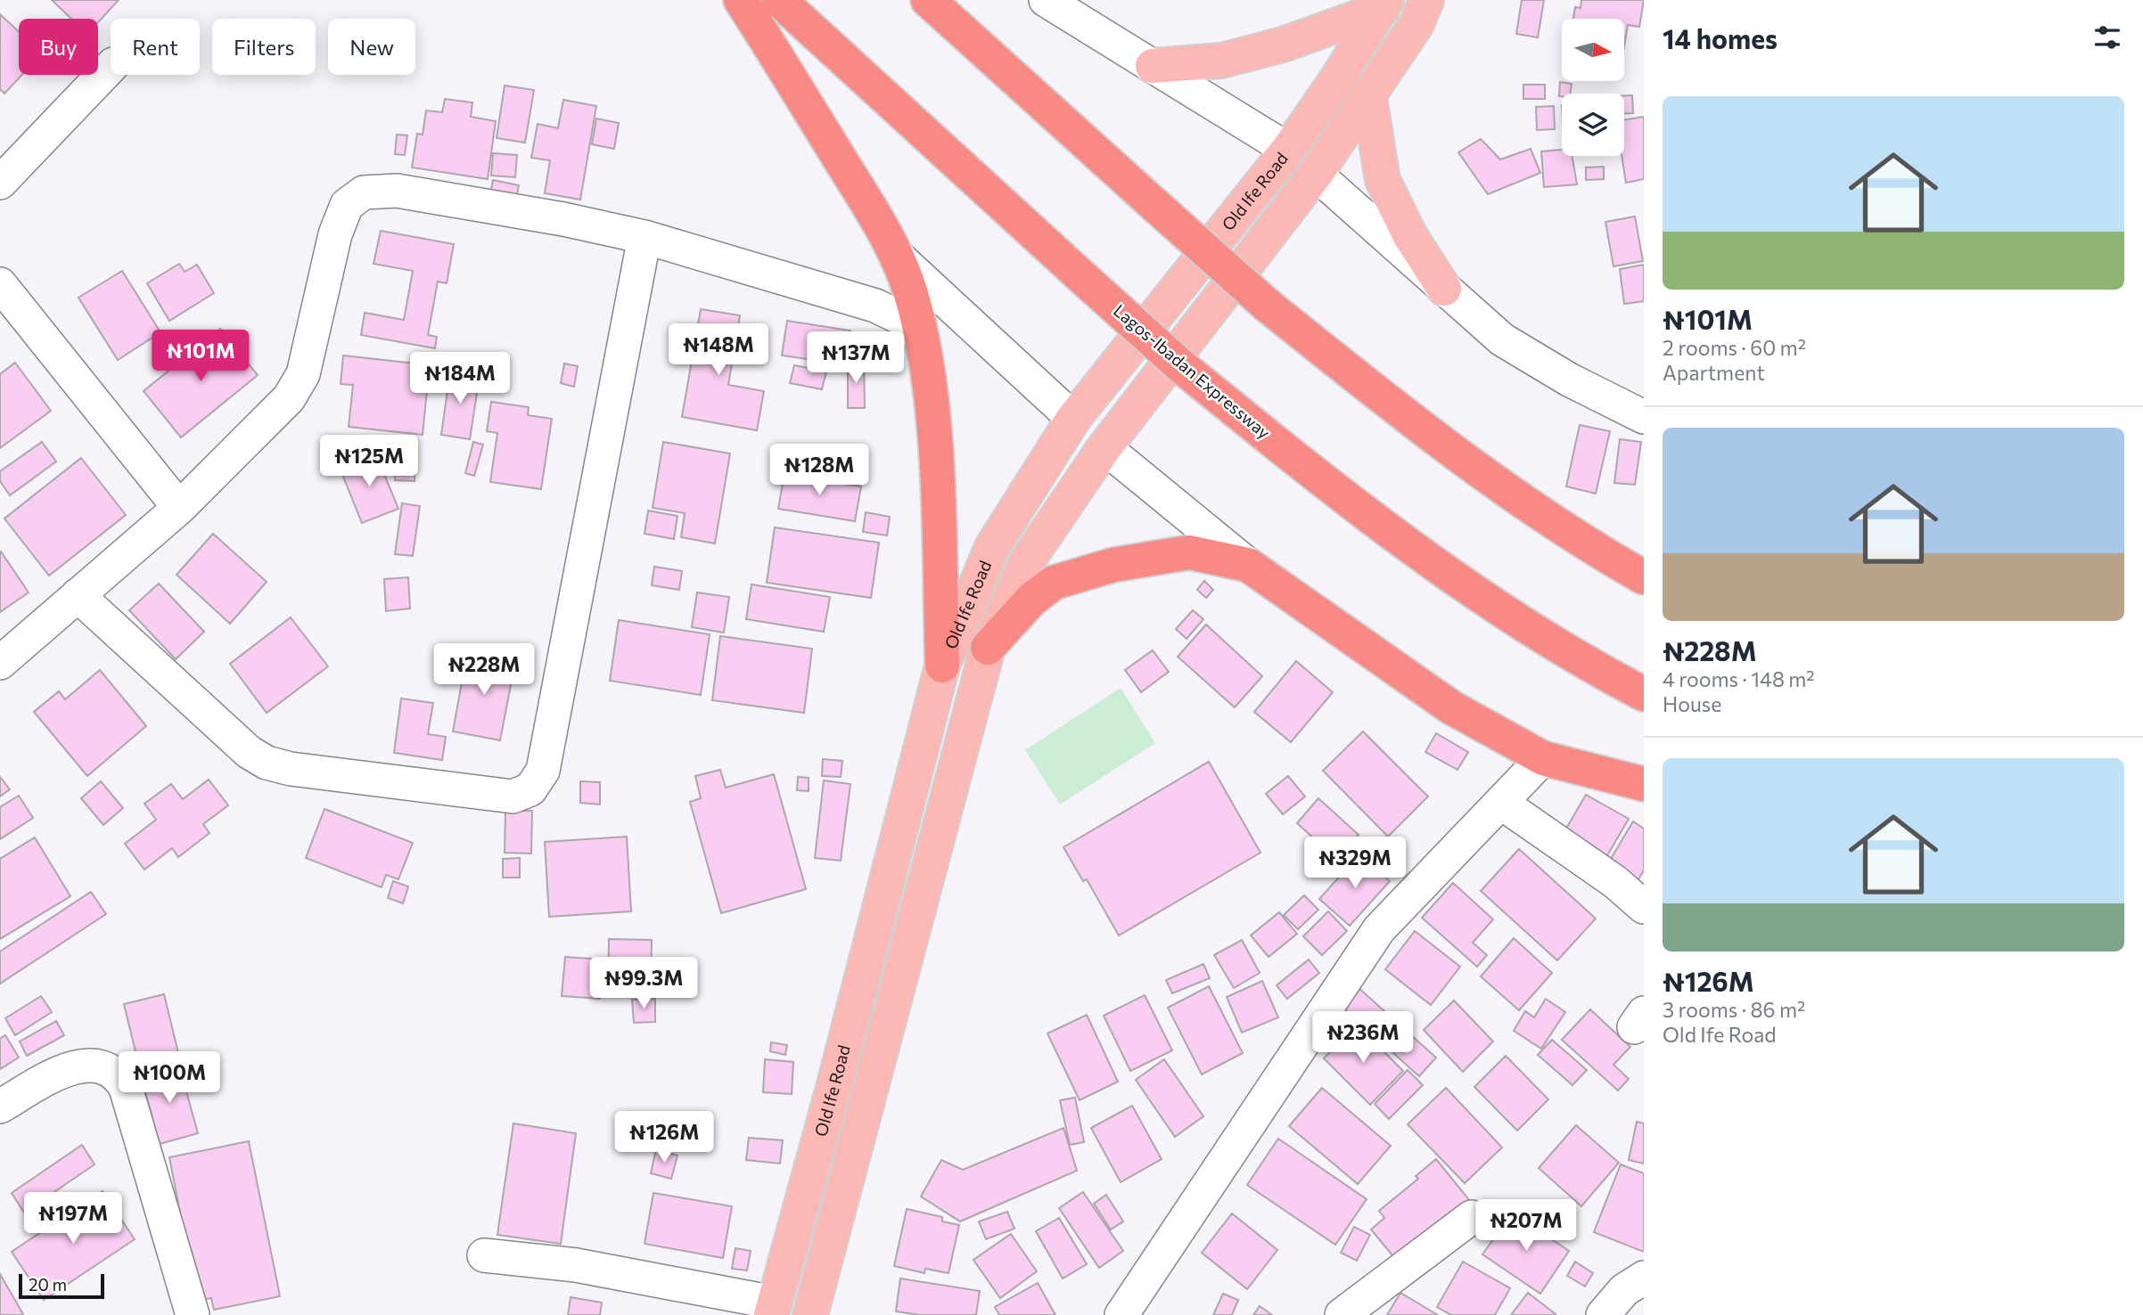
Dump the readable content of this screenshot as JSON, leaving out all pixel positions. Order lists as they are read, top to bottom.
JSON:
{
  "streets": {
    "highway": ["Lagos-Ibadan Expressway"],
    "main road": ["Old Ife Road"]
  },
  "scale_bar": "20 m",
  "north": "right",
  "page": {
    "heading": "14 homes",
    "chip": [
      "Buy",
      "Rent",
      "Filters",
      "New"
    ],
    "list": [
      {
        "name": "₦101M",
        "note": "2 rooms · 60 m² · Apartment"
      },
      {
        "name": "₦228M",
        "note": "4 rooms · 148 m² · House"
      },
      {
        "name": "₦126M",
        "note": "3 rooms · 86 m² · Old Ife Road"
      }
    ],
    "price": [
      "₦148M",
      "₦101M",
      "₦137M",
      "₦184M",
      "₦125M",
      "₦128M",
      "₦228M",
      "₦329M",
      "₦99.3M",
      "₦236M",
      "₦100M",
      "₦126M",
      "₦197M",
      "₦207M"
    ],
    "scale": "20 m"
  }
}
